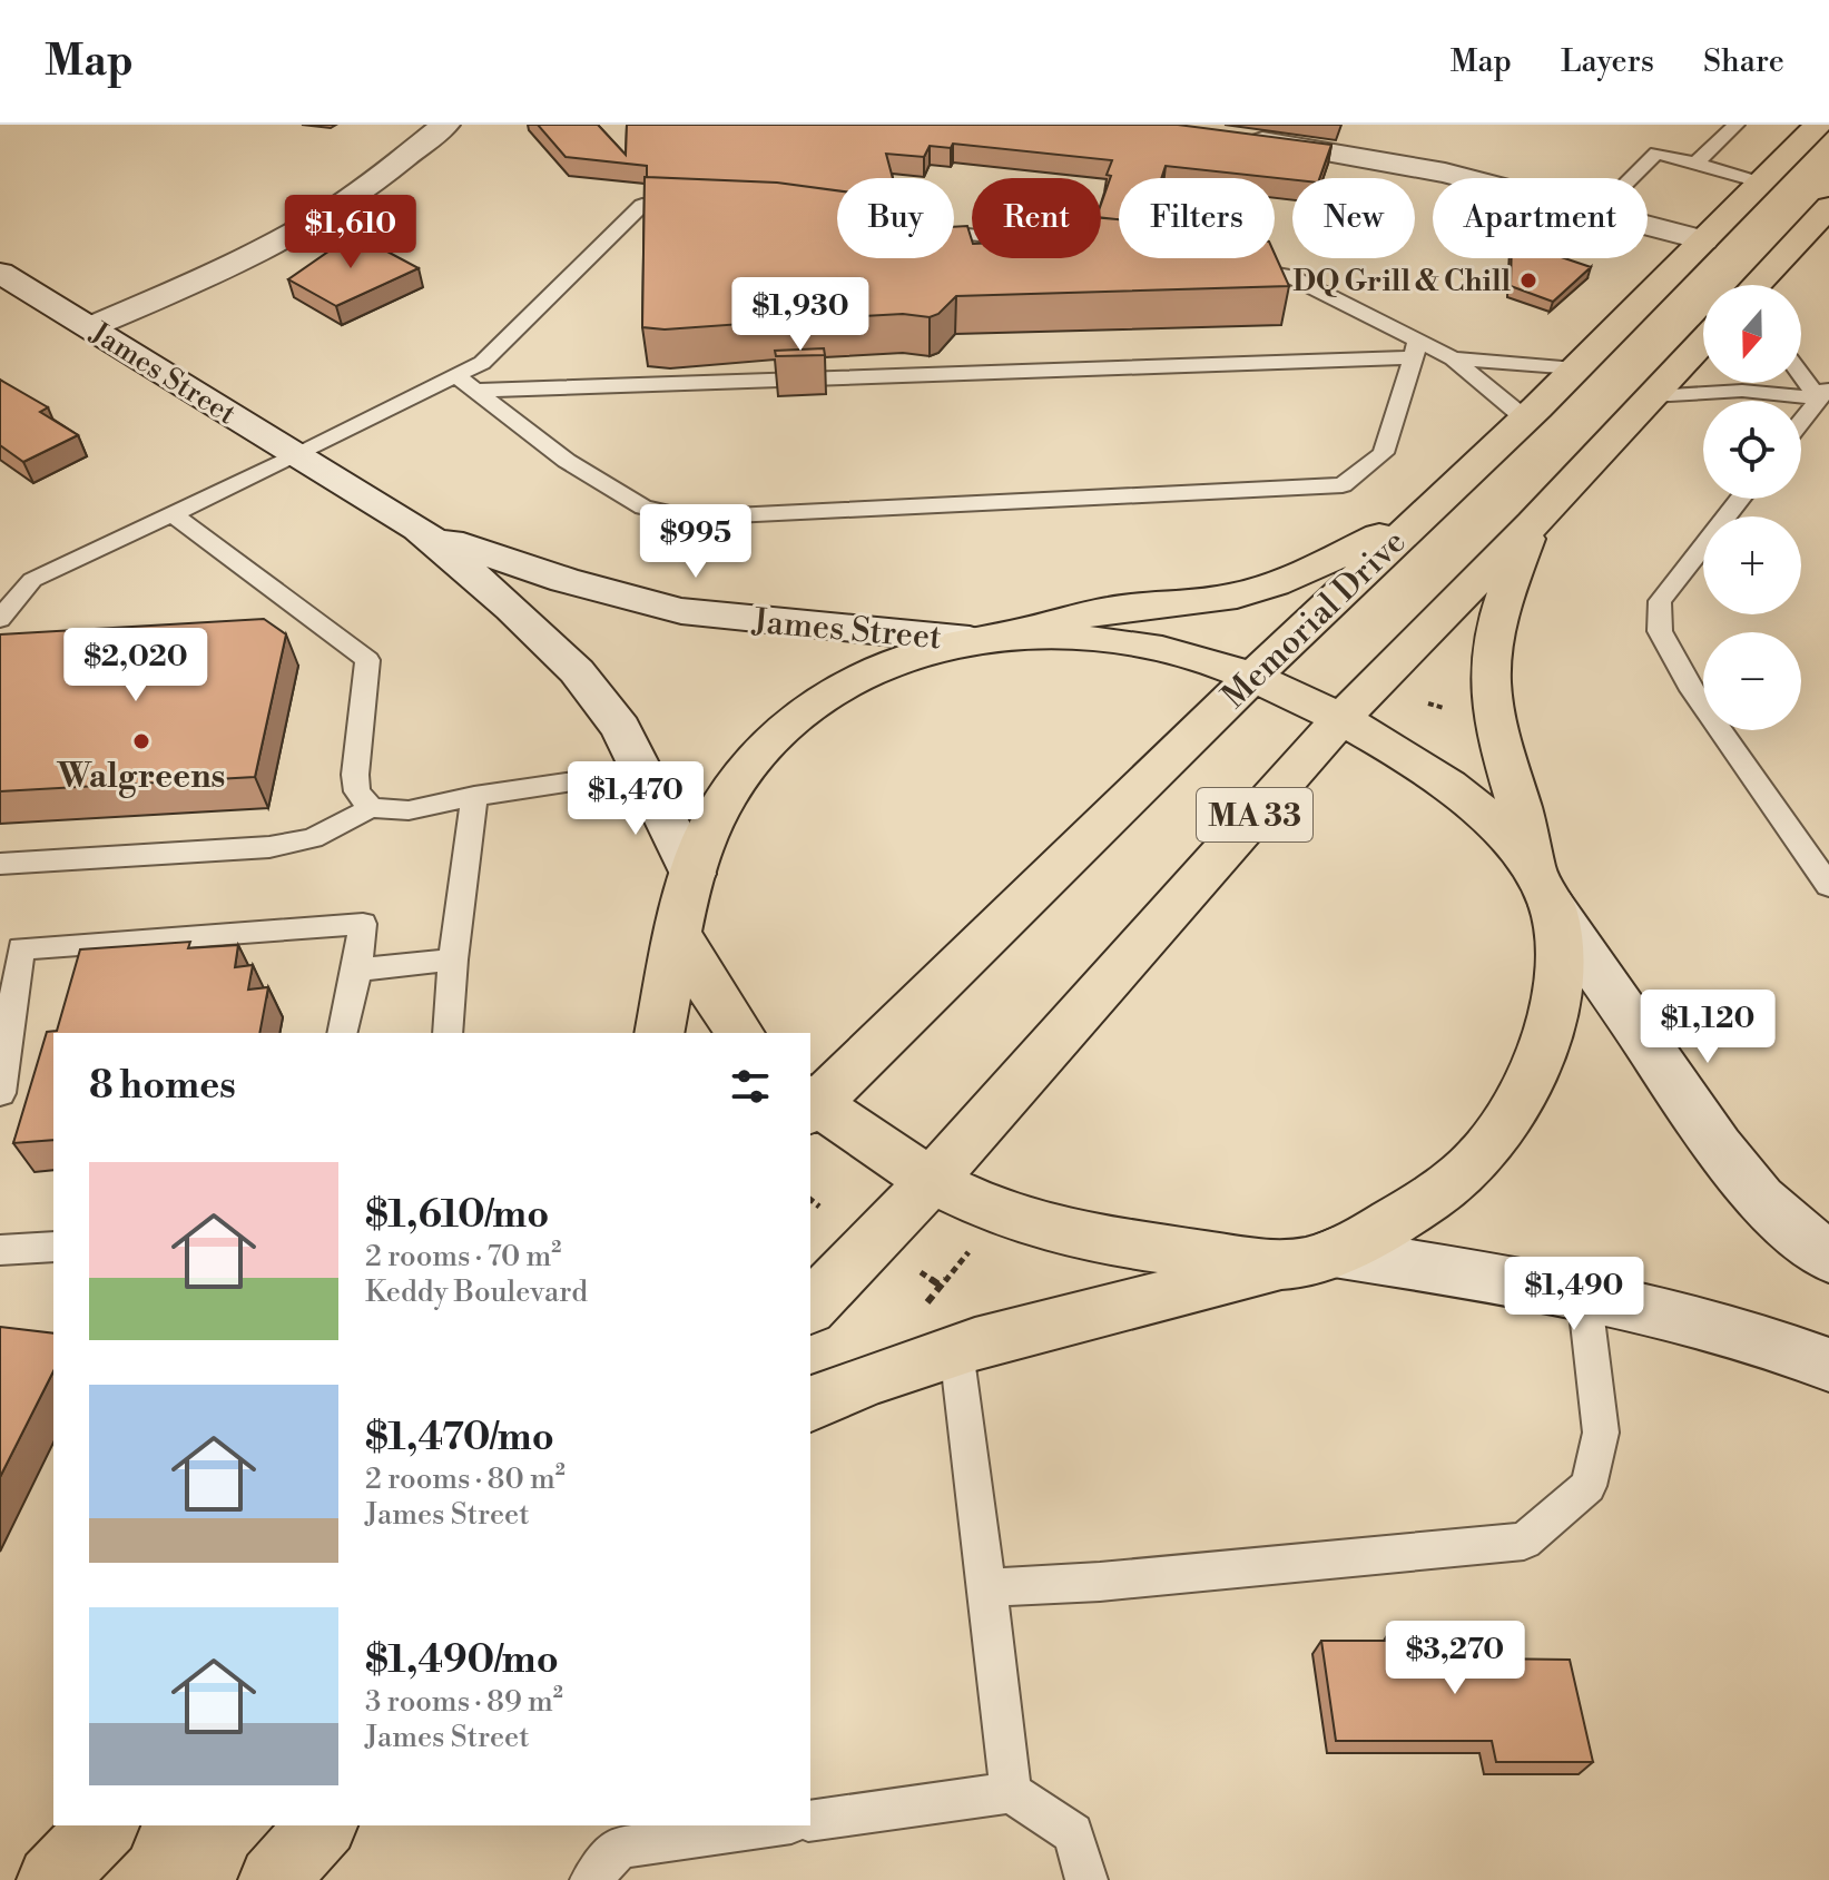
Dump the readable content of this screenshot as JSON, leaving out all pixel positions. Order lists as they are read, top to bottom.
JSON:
{
  "streets": {
    "main road": ["James Street", "Memorial Drive", "MA 33"]
  },
  "places": ["DQ Grill & Chill", "Walgreens"],
  "north": "bottom",
  "page": {
    "header": "Map",
    "nav": ["Map", "Layers", "Share"],
    "chip": [
      "Buy",
      "Rent",
      "Filters",
      "New",
      "Apartment"
    ],
    "price": [
      "$1,610",
      "$1,930",
      "$995",
      "$2,020",
      "$1,470",
      "$1,120",
      "$1,490",
      "$3,270"
    ],
    "map_buttons": ["+", "−"],
    "heading": "8 homes",
    "list": [
      {
        "name": "$1,610/mo",
        "note": "2 rooms · 70 m² · Keddy Boulevard"
      },
      {
        "name": "$1,470/mo",
        "note": "2 rooms · 80 m² · James Street"
      },
      {
        "name": "$1,490/mo",
        "note": "3 rooms · 89 m² · James Street"
      }
    ]
  }
}
